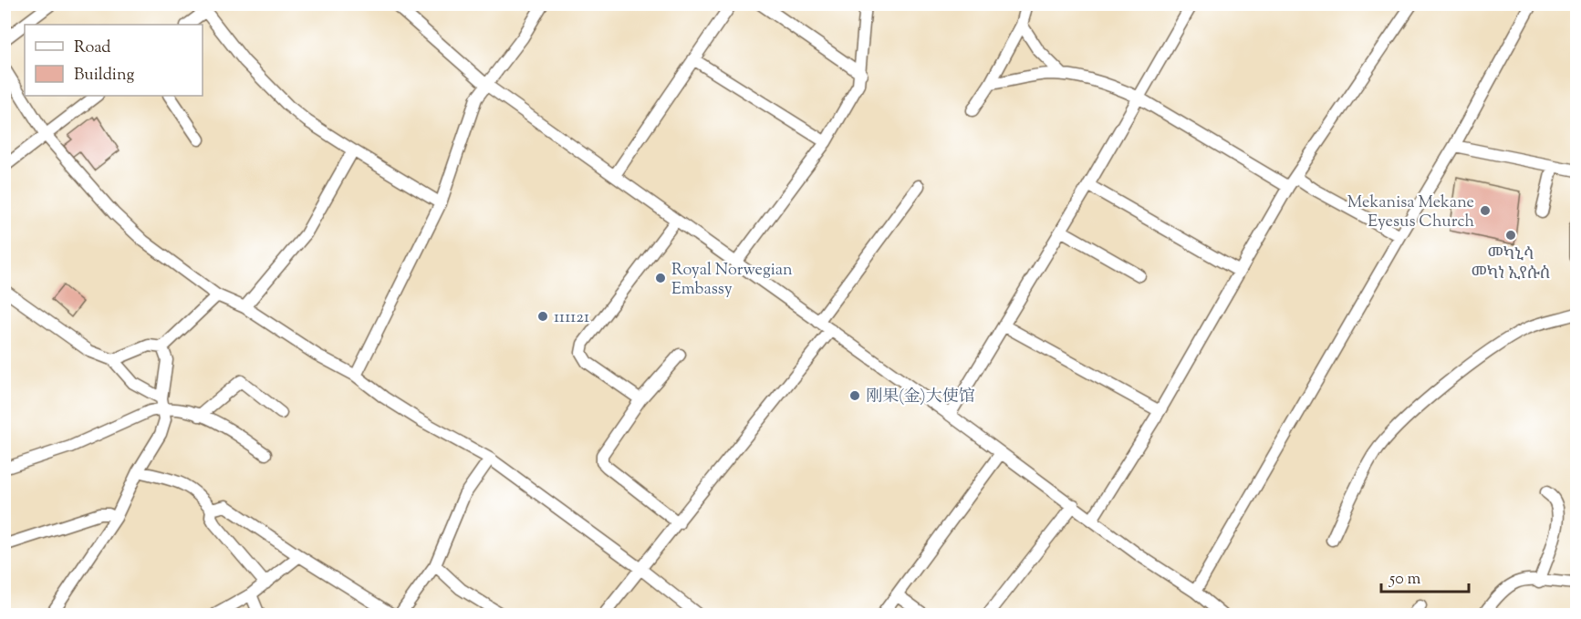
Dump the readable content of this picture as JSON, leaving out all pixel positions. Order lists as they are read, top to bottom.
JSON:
{
  "places": [
    "Mekanisa Mekane Eyesus Church",
    "መካኒሳ መካነ ኢየሱስ",
    "Royal Norwegian Embassy",
    "111121",
    "刚果(金)大使馆"
  ],
  "legend": ["Road", "Building"],
  "scale_bar": "50 m"
}
